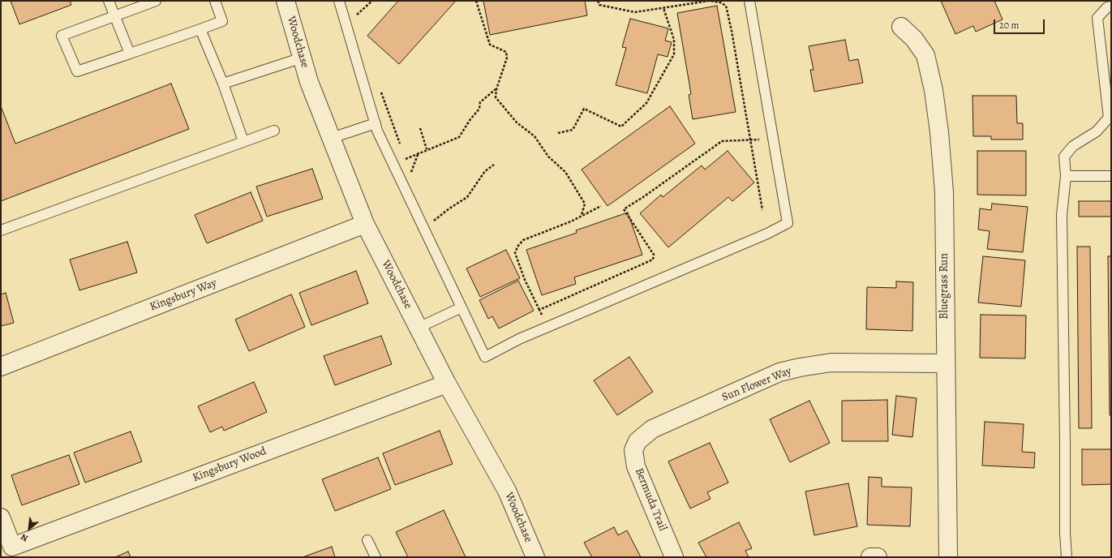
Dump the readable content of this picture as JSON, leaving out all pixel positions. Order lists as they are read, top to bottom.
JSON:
{
  "streets": {
    "street": [
      "Woodchase",
      "Bluegrass Run",
      "Kingsbury Way",
      "Sun Flower Way",
      "Kingsbury Wood",
      "Bermuda Trail"
    ]
  },
  "crossings": [
    ["Woodchase", "Kingsbury Way"],
    ["Woodchase", "Kingsbury Wood"],
    ["Bluegrass Run", "Sun Flower Way"],
    ["Sun Flower Way", "Bermuda Trail"]
  ],
  "scale_bar": "20 m",
  "north": "bottom left"
}
